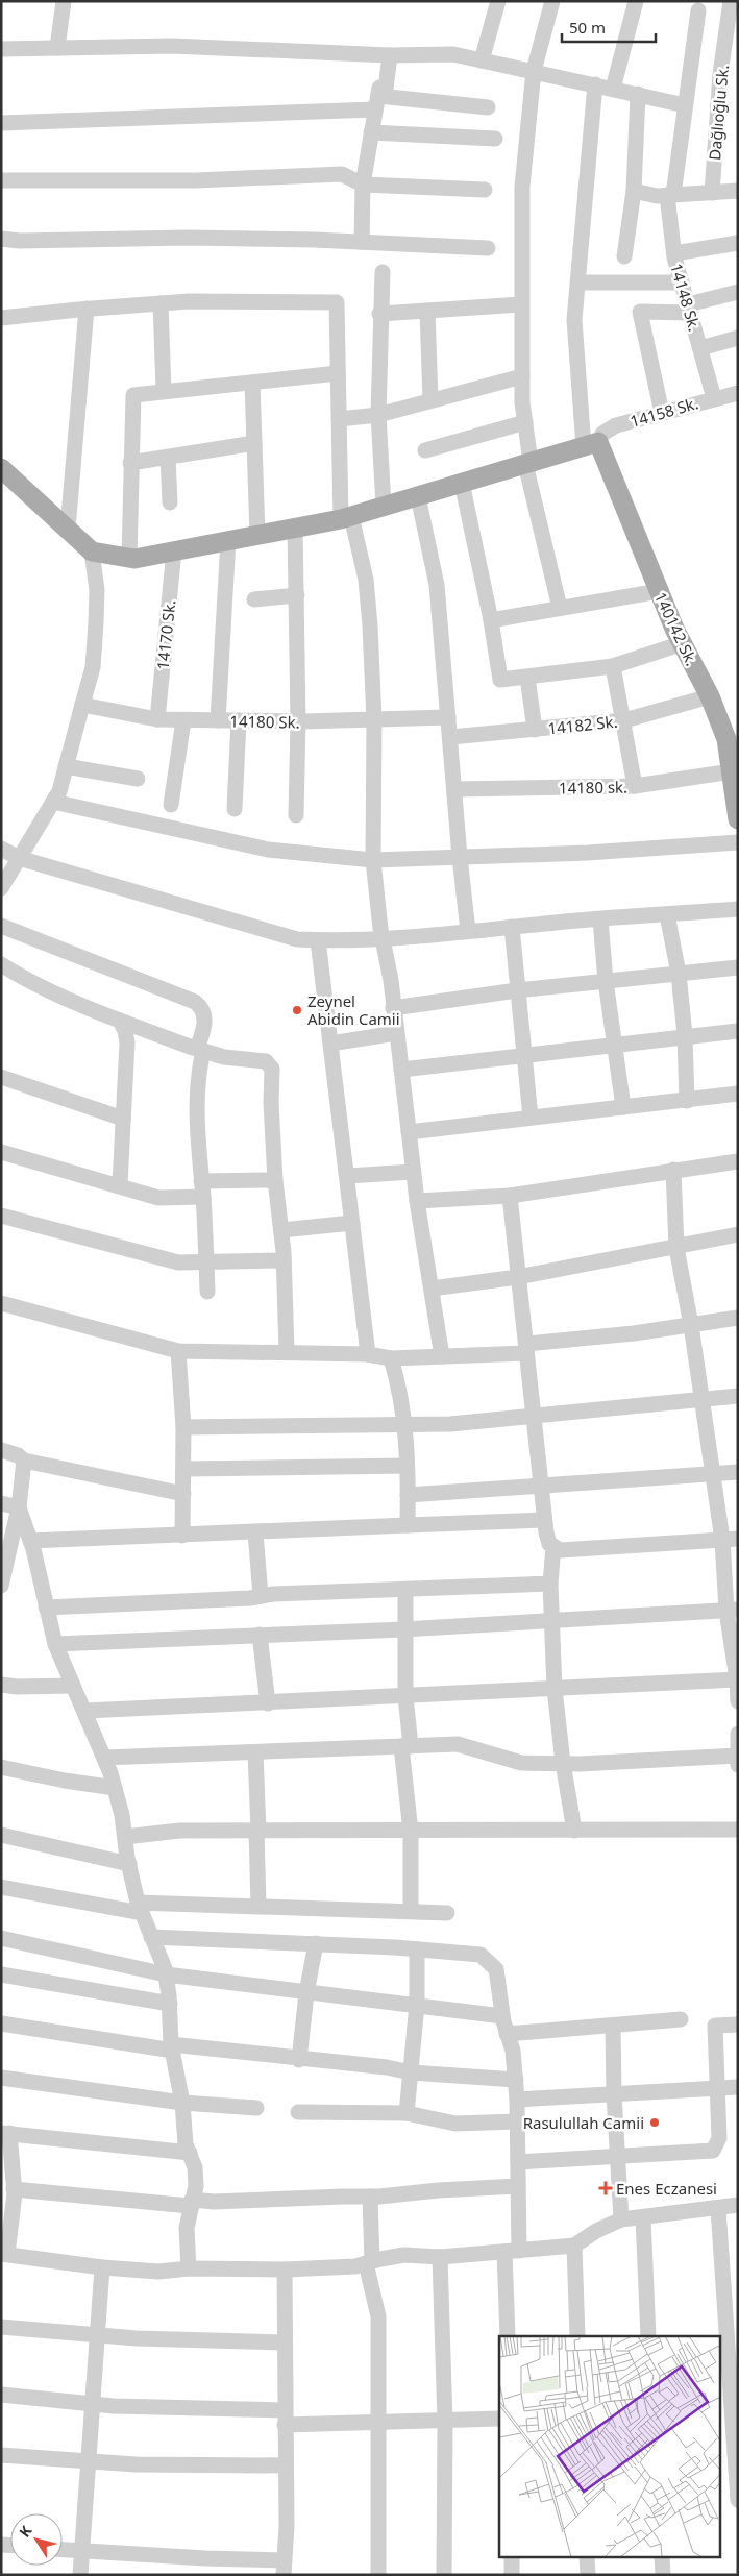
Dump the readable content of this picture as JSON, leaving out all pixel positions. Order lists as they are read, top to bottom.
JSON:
{
  "streets": {
    "main road": ["140142 Sk."],
    "street": [
      "Dağlıoğlu Sk.",
      "14148 Sk.",
      "14158 Sk.",
      "14170 Sk.",
      "14180 Sk.",
      "14182 Sk.",
      "14180 sk."
    ]
  },
  "crossings": [
    ["14148 Sk.", "14158 Sk."],
    ["14158 Sk.", "140142 Sk."],
    ["140142 Sk.", "14182 Sk."],
    ["140142 Sk.", "14180 sk."],
    ["14170 Sk.", "14180 Sk."]
  ],
  "places": {
    "other": ["Zeynel Abidin Camii", "Rasulullah Camii"],
    "health": ["Enes Eczanesi"]
  },
  "scale_bar": "50 m",
  "north": "top left"
}
